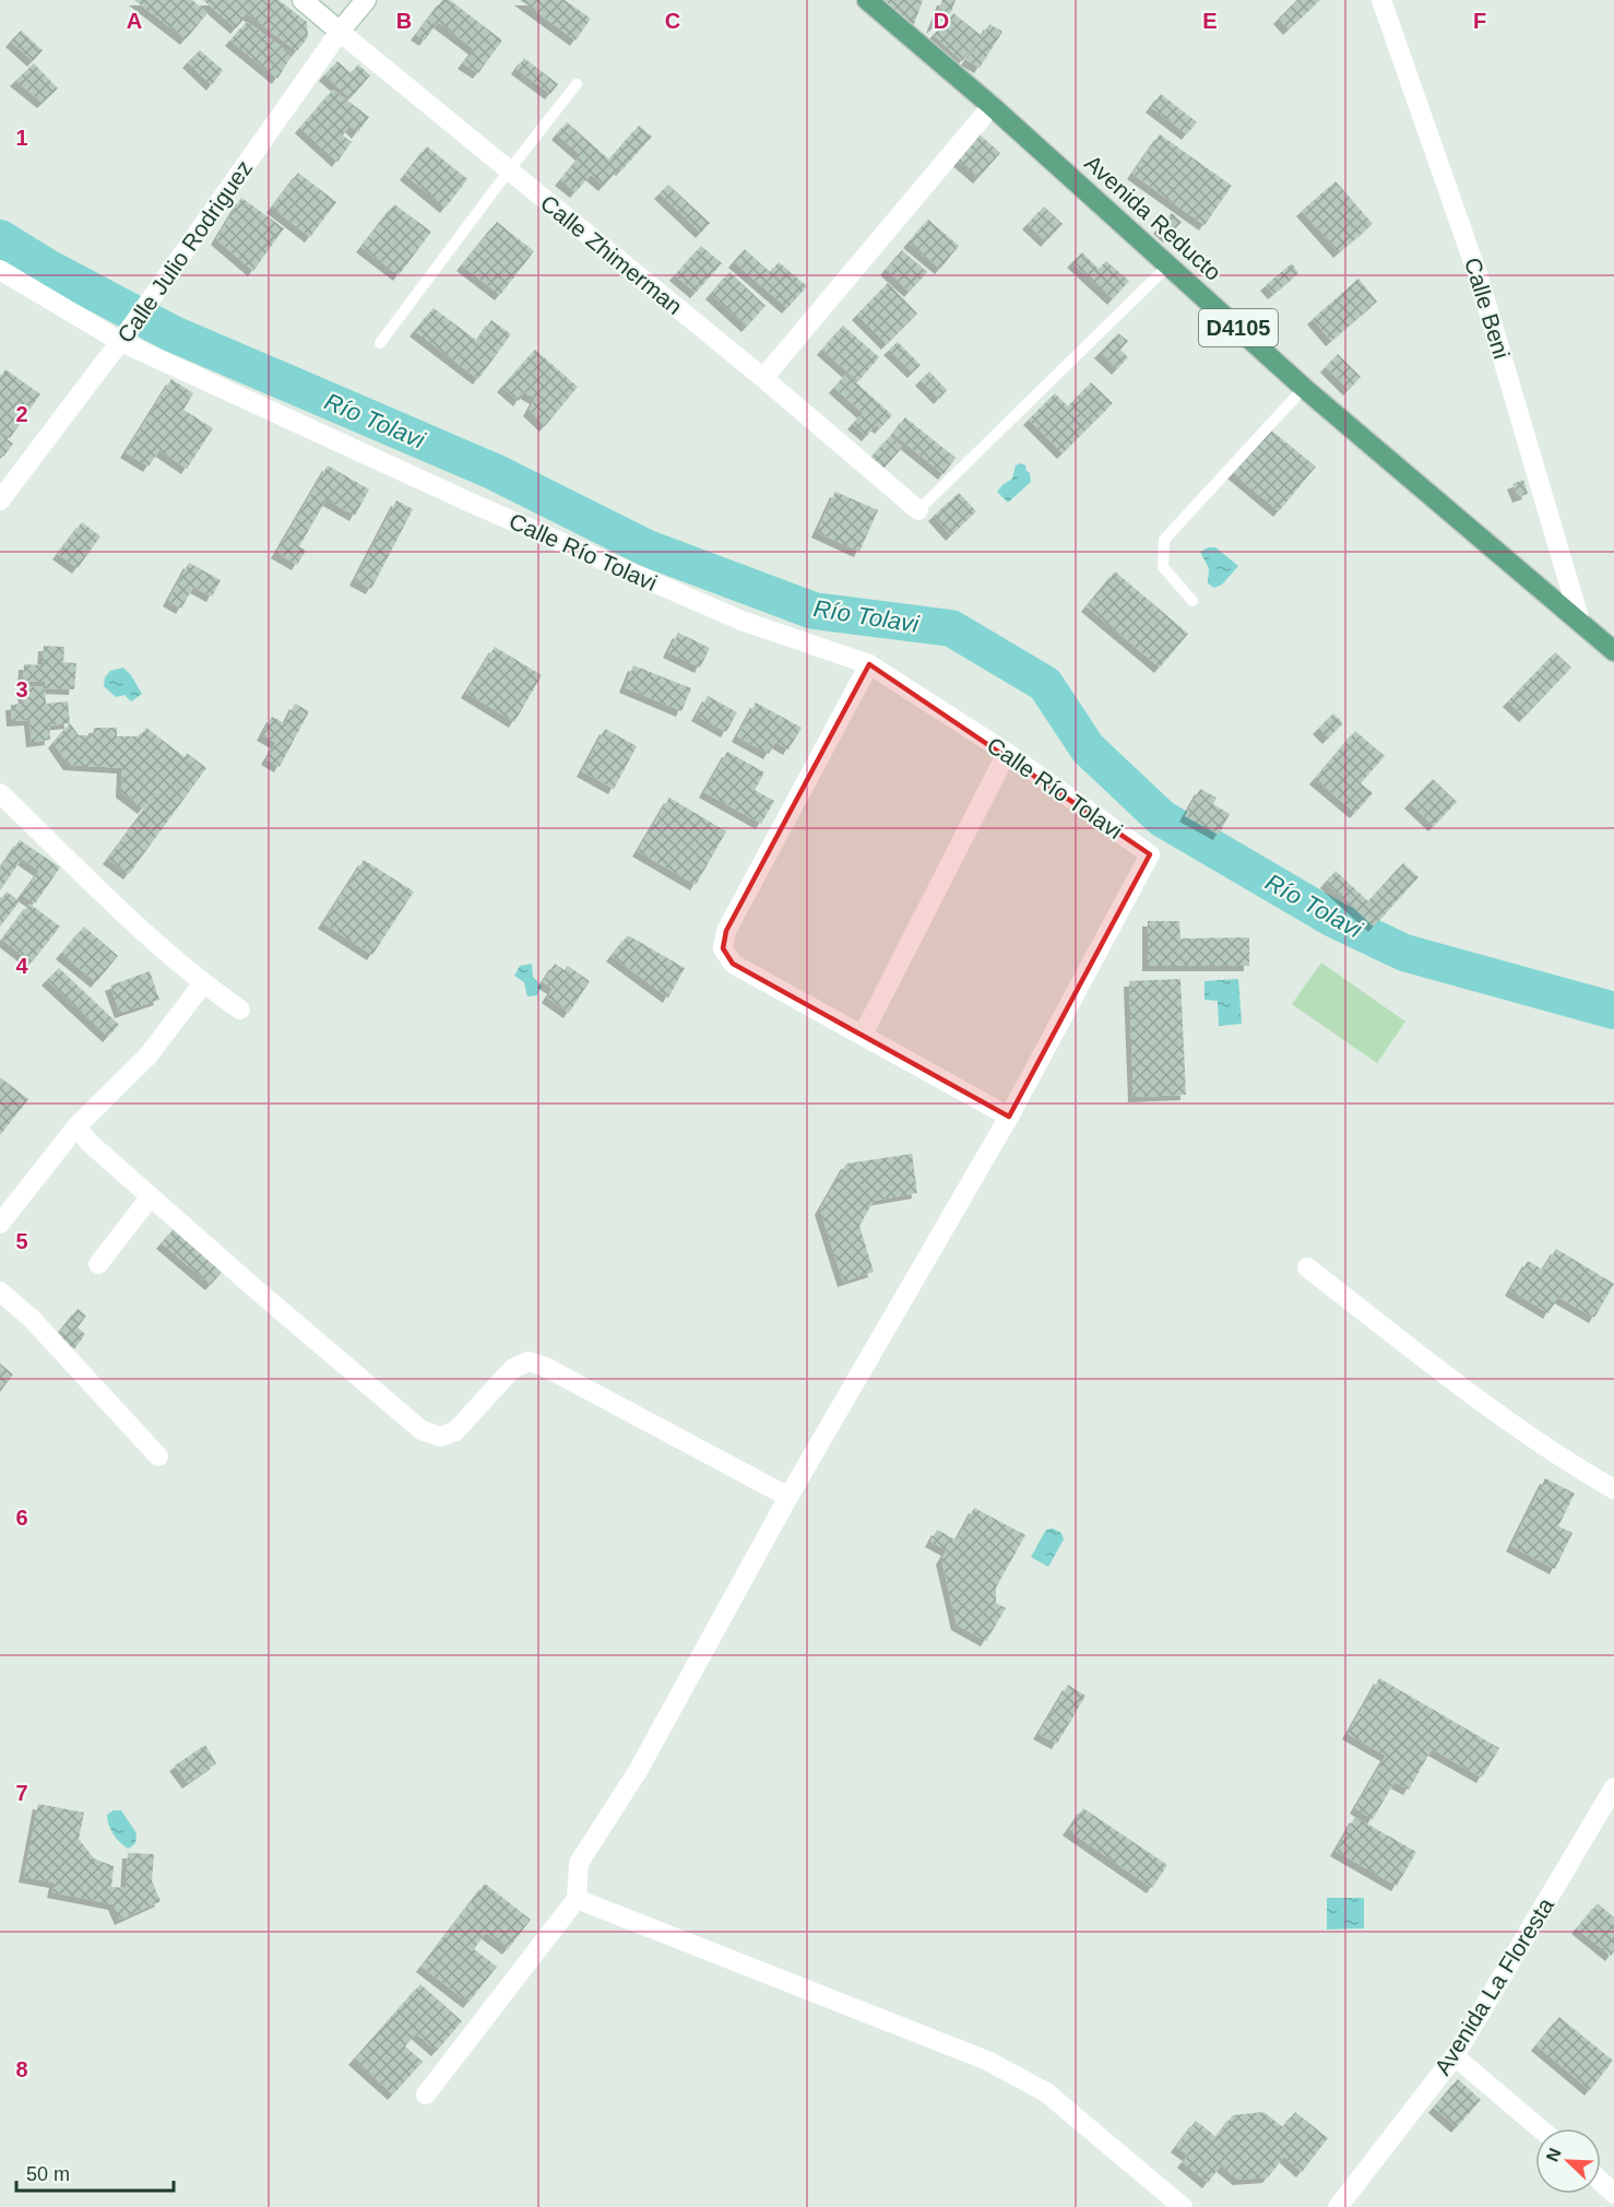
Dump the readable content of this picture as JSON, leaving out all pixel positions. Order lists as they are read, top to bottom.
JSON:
{
  "streets": {
    "main road": ["Avenida Reducto", "D4105"],
    "street": [
      "Calle Julio Rodriguez",
      "Calle Zhimerman",
      "Calle Beni",
      "Calle Río Tolavi",
      "Avenida La Floresta"
    ]
  },
  "crossings": [
    ["Avenida Reducto", "Calle Beni"],
    ["Calle Julio Rodriguez", "Calle Zhimerman"],
    ["Calle Julio Rodriguez", "Calle Río Tolavi"]
  ],
  "water": ["Río Tolavi"],
  "scale_bar": "50 m",
  "north": "top left",
  "grid": {
    "columns": [
      "A",
      "B",
      "C",
      "D",
      "E",
      "F"
    ],
    "rows": [
      "1",
      "2",
      "3",
      "4",
      "5",
      "6",
      "7",
      "8"
    ]
  }
}
